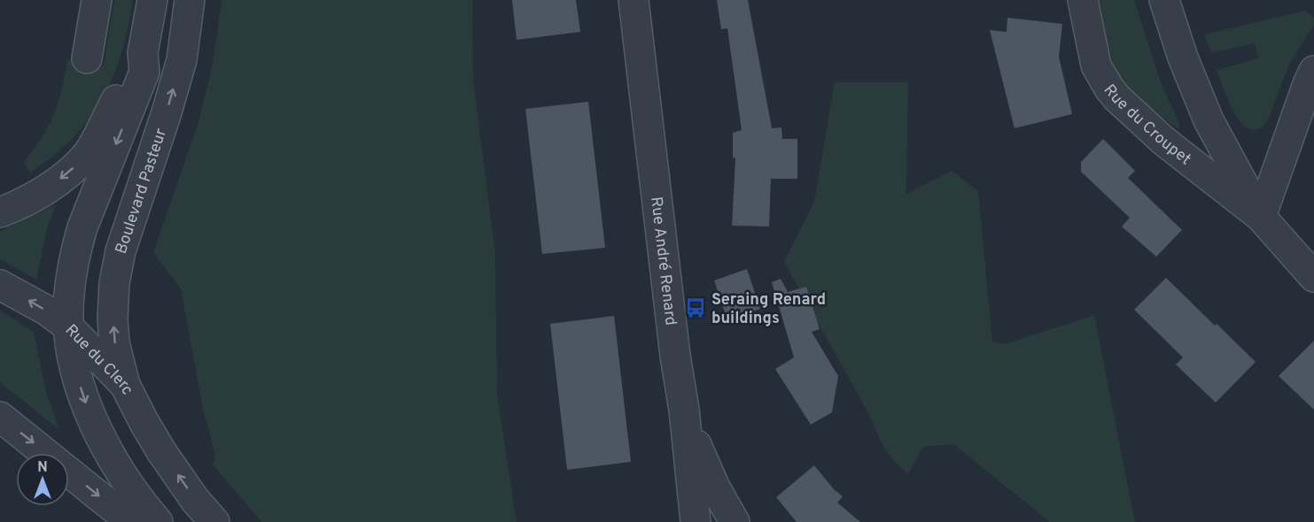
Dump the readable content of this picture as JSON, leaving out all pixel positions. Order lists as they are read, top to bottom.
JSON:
{
  "streets": {
    "street": [
      "Rue du Croupet",
      "Boulevard Pasteur",
      "Rue André Renard",
      "Rue du Clerc"
    ]
  },
  "crossings": [
    ["Boulevard Pasteur", "Rue du Clerc"]
  ],
  "places": {
    "bus stop": ["Seraing Renard buildings"]
  },
  "north": "top"
}
